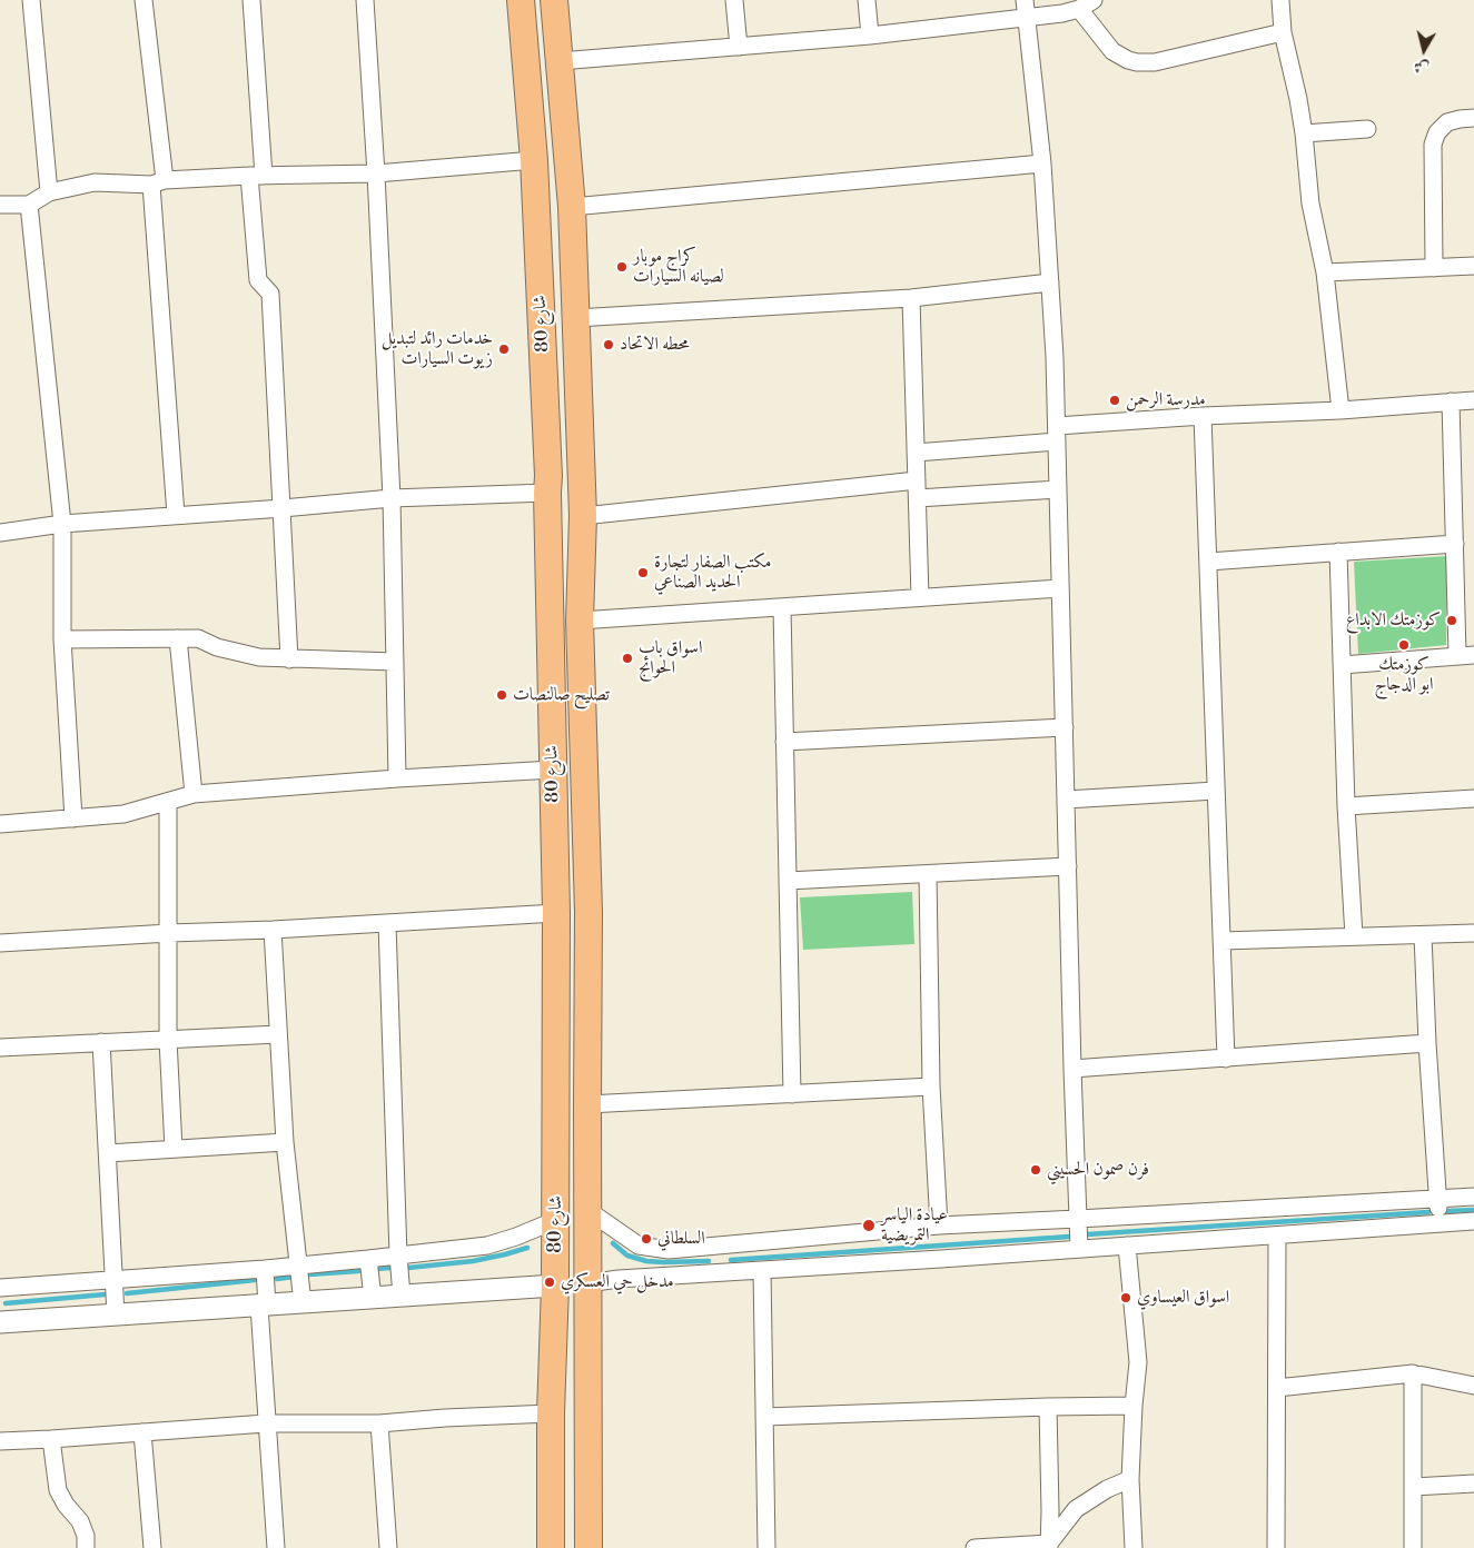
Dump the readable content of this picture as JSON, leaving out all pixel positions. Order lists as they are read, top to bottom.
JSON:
{
  "streets": {
    "main road": ["شارع 80"]
  },
  "places": [
    "كراج موبار لصيانه السيارات",
    "محطه الاتحاد",
    "خدمات رائد لتبديل زيوت السيارات",
    "مدرسة الرحمن",
    "مكتب الصفار لتجارة الحديد الصناعي",
    "كوزمتك الابداع",
    "كوزمتك ابو الدجاج",
    "اسواق باب الحوائج",
    "تصليح صالنصات",
    "فرن صمون الحسيني",
    "عيادة الياسر التمريضية",
    "السلطاني",
    "مدخل حي العسكري",
    "اسواق العيساوي"
  ],
  "north": "bottom"
}
